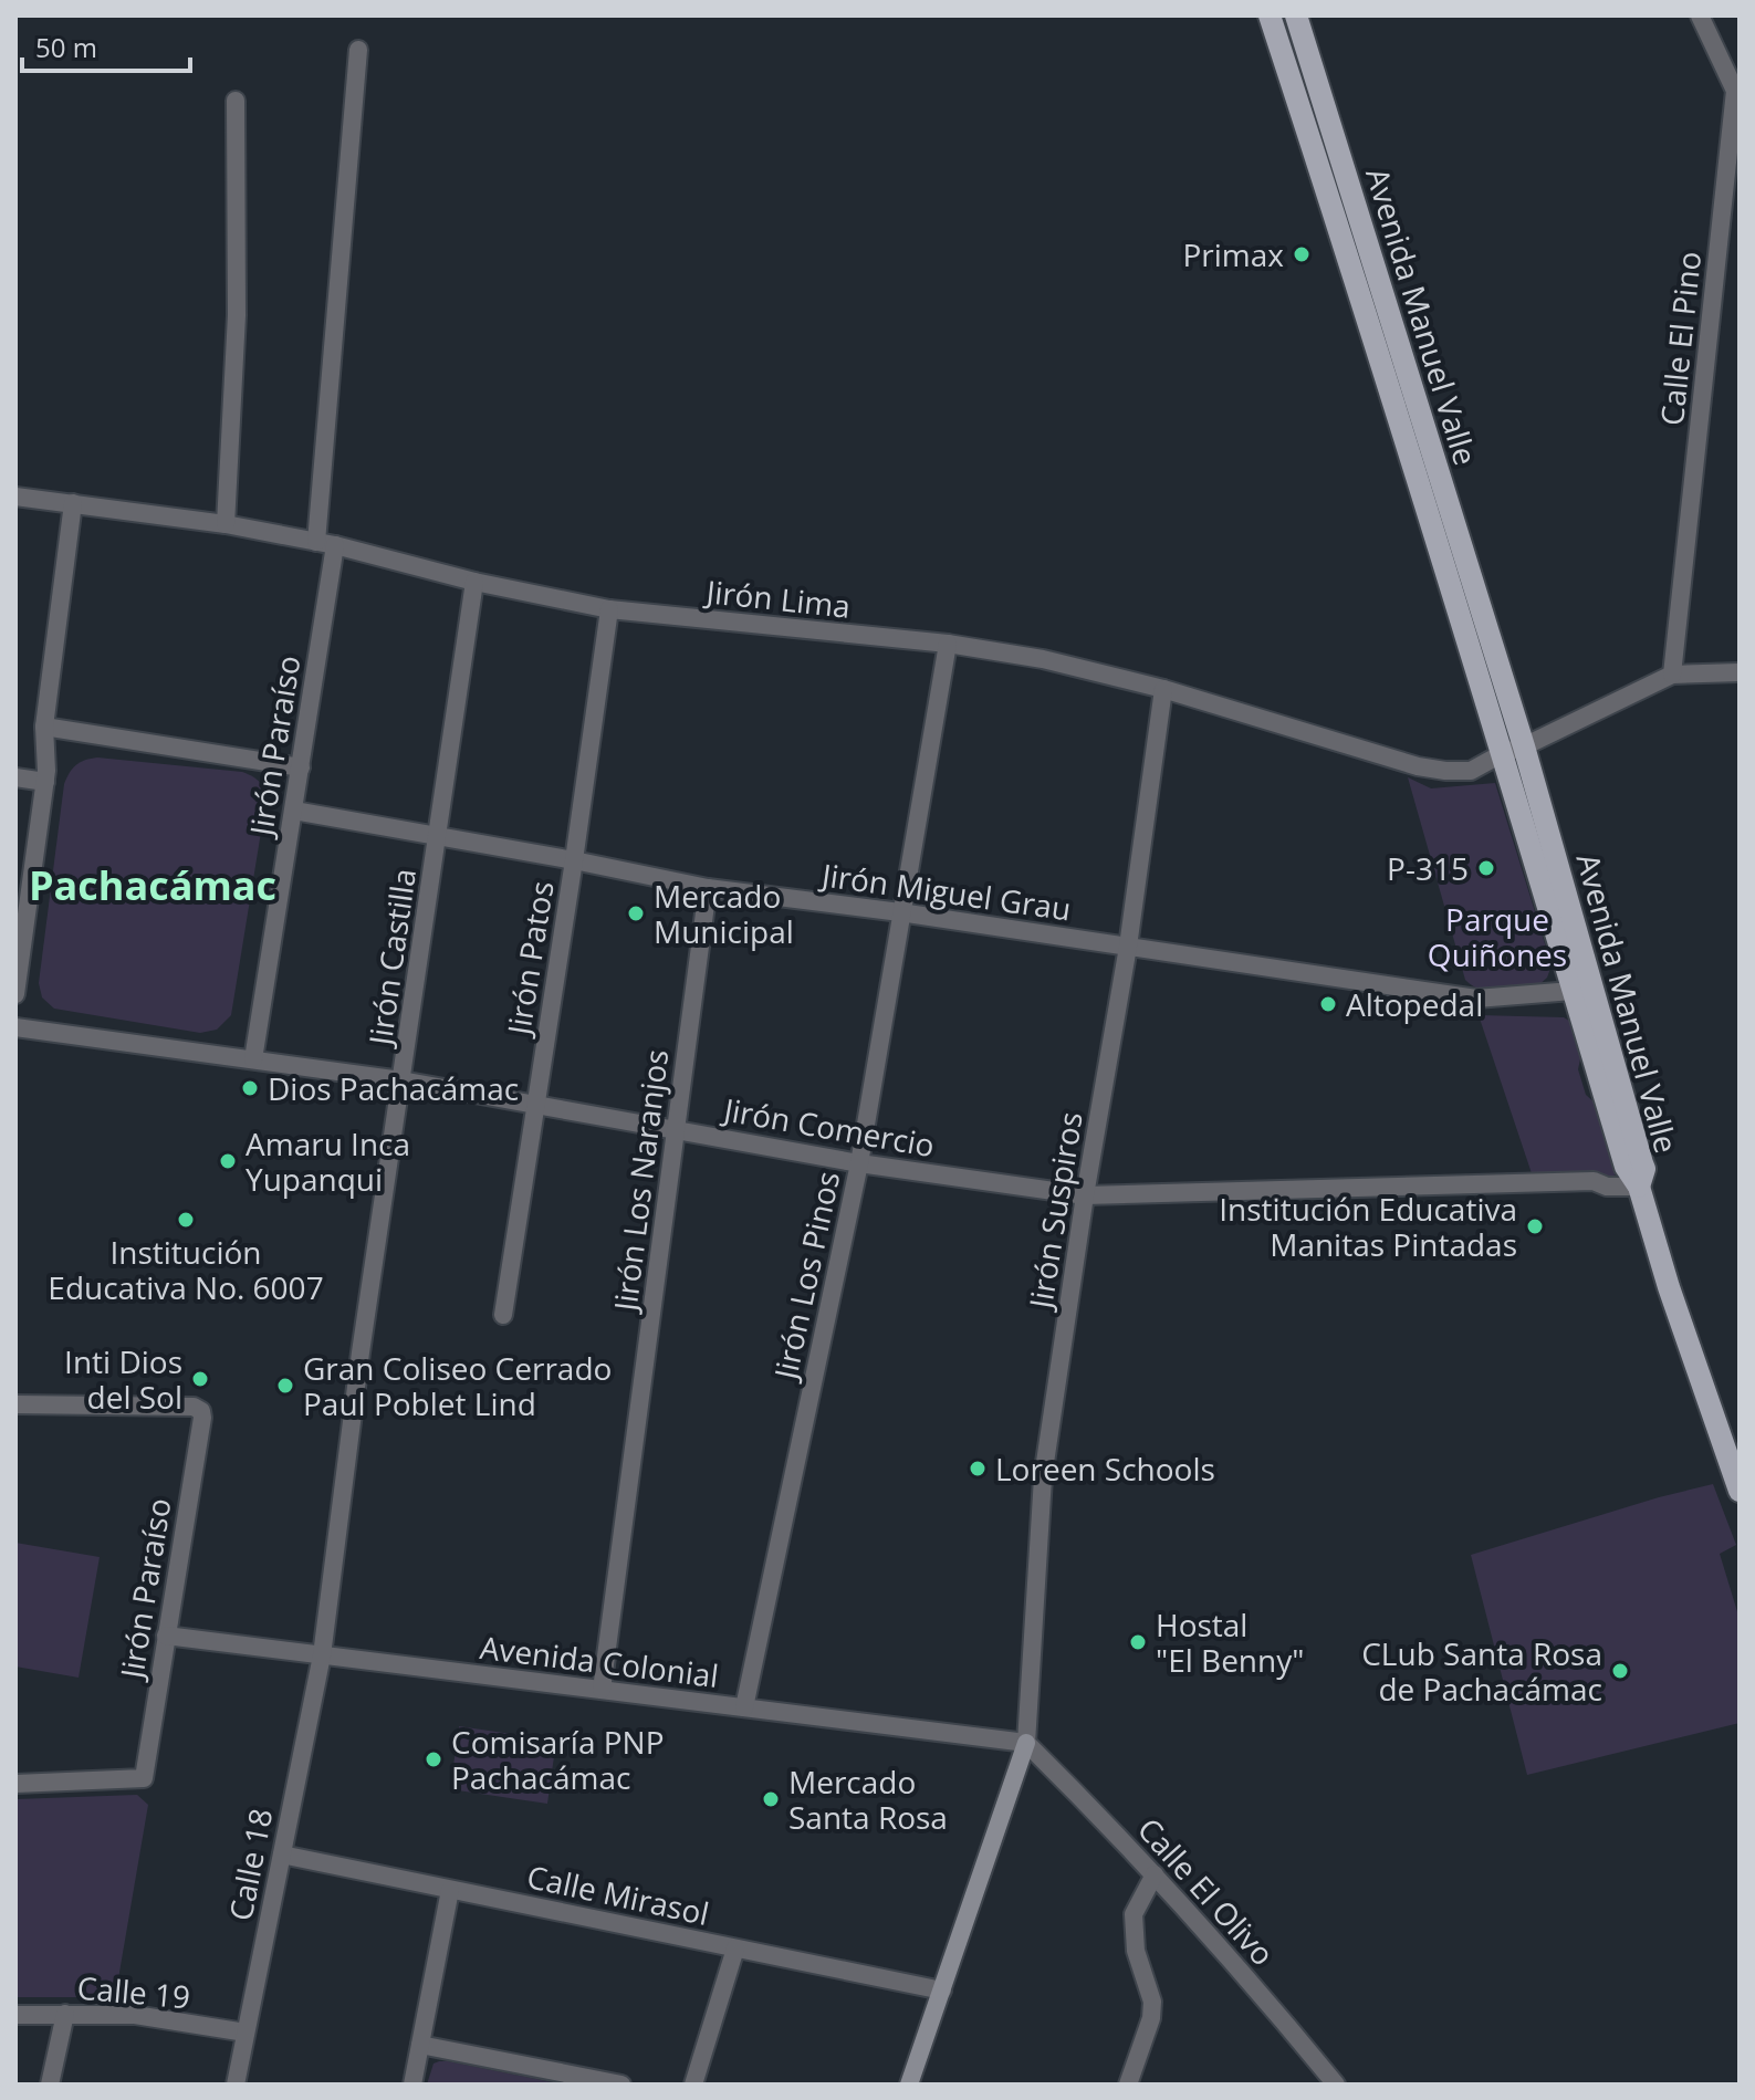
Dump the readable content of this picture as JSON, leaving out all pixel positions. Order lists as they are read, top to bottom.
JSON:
{
  "streets": {
    "main road": ["Avenida Manuel Valle"],
    "street": [
      "Calle El Pino",
      "Jirón Lima",
      "Jirón Paraíso",
      "Jirón Miguel Grau",
      "Jirón Castilla",
      "Jirón Patos",
      "Jirón Comercio",
      "Jirón Los Naranjos",
      "Jirón Suspiros",
      "Jirón Los Pinos",
      "Avenida Colonial",
      "Calle 18",
      "Calle El Olivo",
      "Calle Mirasol",
      "Calle 19"
    ]
  },
  "crossings": [
    ["Avenida Manuel Valle", "Jirón Lima"],
    ["Avenida Manuel Valle", "Jirón Miguel Grau"],
    ["Avenida Manuel Valle", "Jirón Comercio"],
    ["Calle El Pino", "Jirón Lima"],
    ["Jirón Lima", "Jirón Paraíso"],
    ["Jirón Lima", "Jirón Castilla"],
    ["Jirón Lima", "Jirón Patos"],
    ["Jirón Lima", "Jirón Suspiros"],
    ["Jirón Lima", "Jirón Los Pinos"],
    ["Jirón Paraíso", "Jirón Miguel Grau"],
    ["Jirón Paraíso", "Jirón Comercio"],
    ["Jirón Paraíso", "Avenida Colonial"],
    ["Jirón Miguel Grau", "Jirón Castilla"],
    ["Jirón Miguel Grau", "Jirón Patos"],
    ["Jirón Miguel Grau", "Jirón Los Naranjos"],
    ["Jirón Miguel Grau", "Jirón Suspiros"],
    ["Jirón Miguel Grau", "Jirón Los Pinos"],
    ["Jirón Castilla", "Jirón Comercio"],
    ["Jirón Castilla", "Avenida Colonial"],
    ["Jirón Castilla", "Calle 18"],
    ["Jirón Patos", "Jirón Comercio"],
    ["Jirón Comercio", "Jirón Los Naranjos"],
    ["Jirón Comercio", "Jirón Suspiros"],
    ["Jirón Comercio", "Jirón Los Pinos"],
    ["Jirón Los Naranjos", "Avenida Colonial"],
    ["Jirón Suspiros", "Avenida Colonial"],
    ["Jirón Suspiros", "Calle El Olivo"],
    ["Jirón Los Pinos", "Avenida Colonial"],
    ["Avenida Colonial", "Calle 18"],
    ["Avenida Colonial", "Calle El Olivo"],
    ["Calle 18", "Calle Mirasol"],
    ["Calle 18", "Calle 19"]
  ],
  "districts": ["Pachacámac"],
  "parks": ["Parque Quiñones"],
  "places": [
    "Primax",
    "P-315",
    "Mercado Municipal",
    "Altopedal",
    "Dios Pachacámac",
    "Amaru Inca Yupanqui",
    "Institución Educativa No. 6007",
    "Institución Educativa Manitas Pintadas",
    "Inti Dios del Sol",
    "Gran Coliseo Cerrado Paul Poblet Lind",
    "Loreen Schools",
    "Hostal \"El Benny\"",
    "CLub Santa Rosa de Pachacámac",
    "Comisaría PNP Pachacámac",
    "Mercado Santa Rosa"
  ],
  "scale_bar": "50 m"
}
